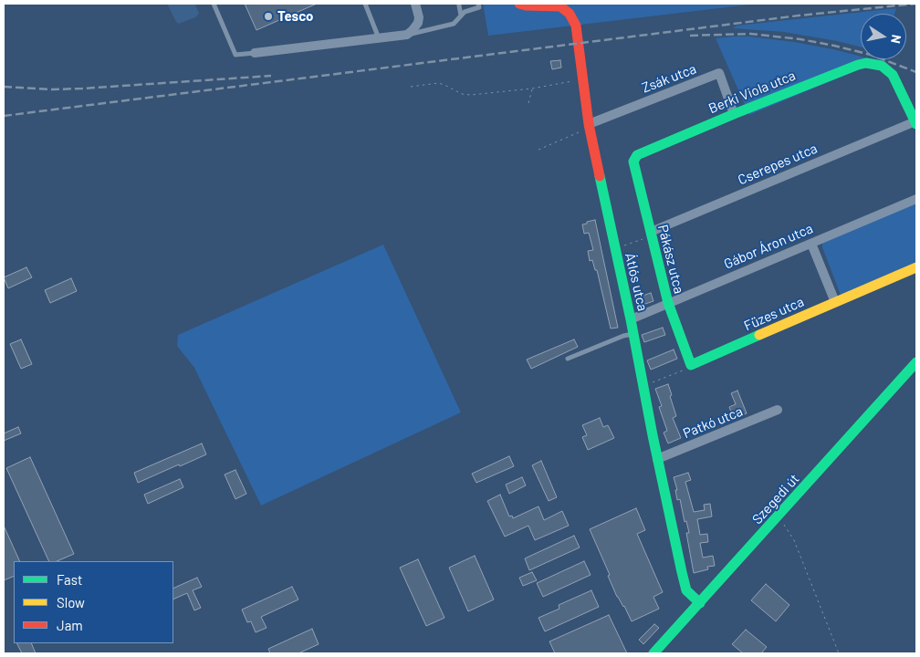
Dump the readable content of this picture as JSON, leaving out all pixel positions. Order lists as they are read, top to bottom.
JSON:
{
  "streets": {
    "street": [
      "Zsák utca",
      "Berki Viola utca",
      "Cserepes utca",
      "Gábor Áron utca",
      "Pákász utca",
      "Átlós utca",
      "Füzes utca",
      "Patkó utca",
      "Szegedi út"
    ]
  },
  "crossings": [
    ["Zsák utca", "Berki Viola utca"],
    ["Zsák utca", "Átlós utca"],
    ["Berki Viola utca", "Cserepes utca"],
    ["Berki Viola utca", "Pákász utca"],
    ["Cserepes utca", "Pákász utca"],
    ["Gábor Áron utca", "Pákász utca"],
    ["Gábor Áron utca", "Átlós utca"],
    ["Pákász utca", "Füzes utca"],
    ["Átlós utca", "Patkó utca"],
    ["Átlós utca", "Szegedi út"]
  ],
  "places": ["Tesco"],
  "legend": ["Fast", "Slow", "Jam"],
  "north": "right"
}
